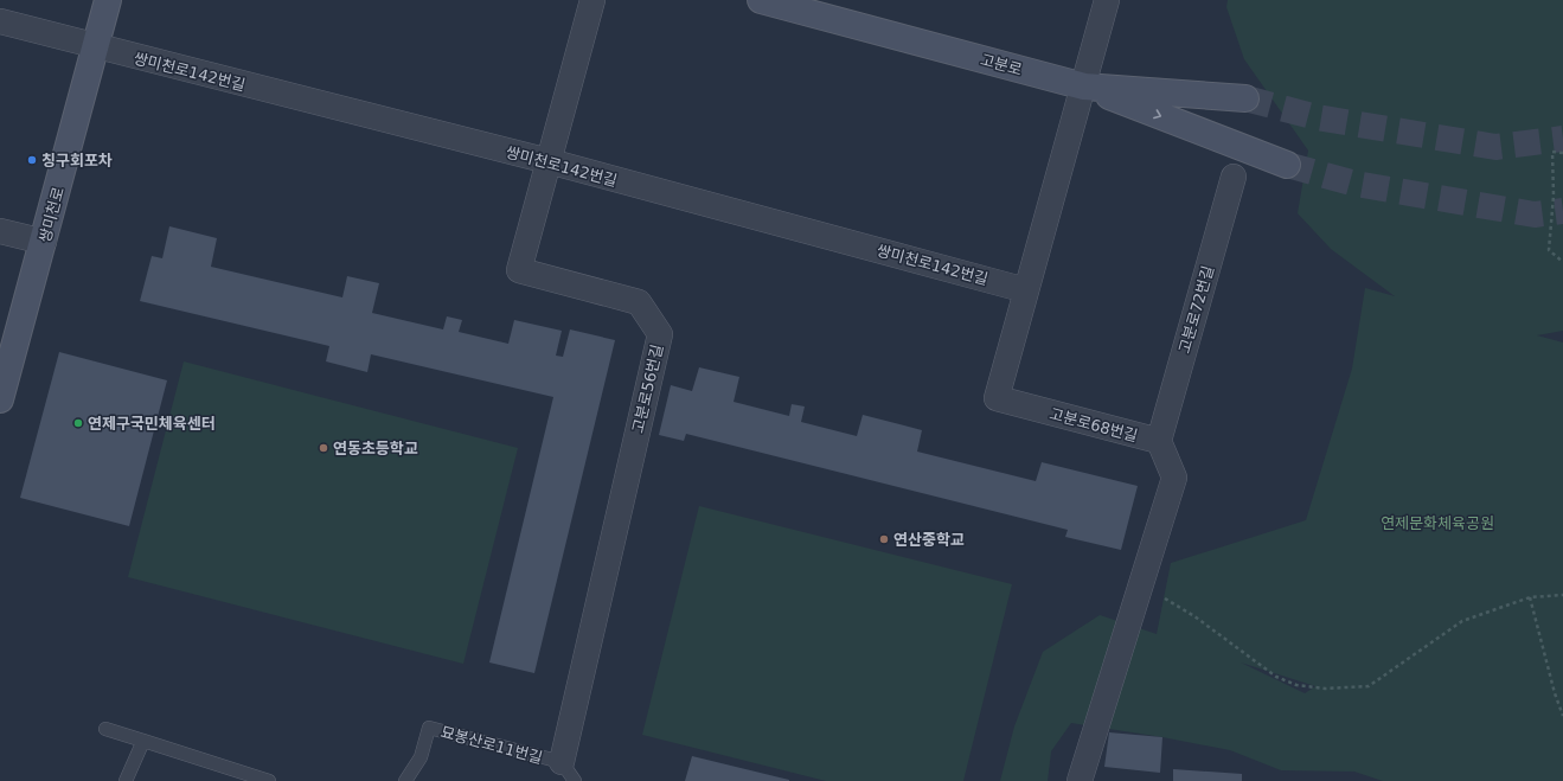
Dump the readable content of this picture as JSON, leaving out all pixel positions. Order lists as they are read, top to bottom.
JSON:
{
  "streets": {
    "main road": ["고분로", "쌍미천로"],
    "street": [
      "쌍미천로142번길",
      "고분로72번길",
      "고분로56번길",
      "고분로68번길"
    ],
    "lane": ["묘봉산로11번길"]
  },
  "crossings": [
    ["고분로", "고분로68번길"],
    ["쌍미천로142번길", "쌍미천로"],
    ["쌍미천로142번길", "고분로56번길"],
    ["쌍미천로142번길", "고분로68번길"],
    ["고분로72번길", "고분로68번길"],
    ["고분로56번길", "묘봉산로11번길"]
  ],
  "parks": ["연제문화체육공원"],
  "places": [
    "칭구회포차",
    "연제구국민체육센터",
    "연동초등학교",
    "연산중학교"
  ]
}
